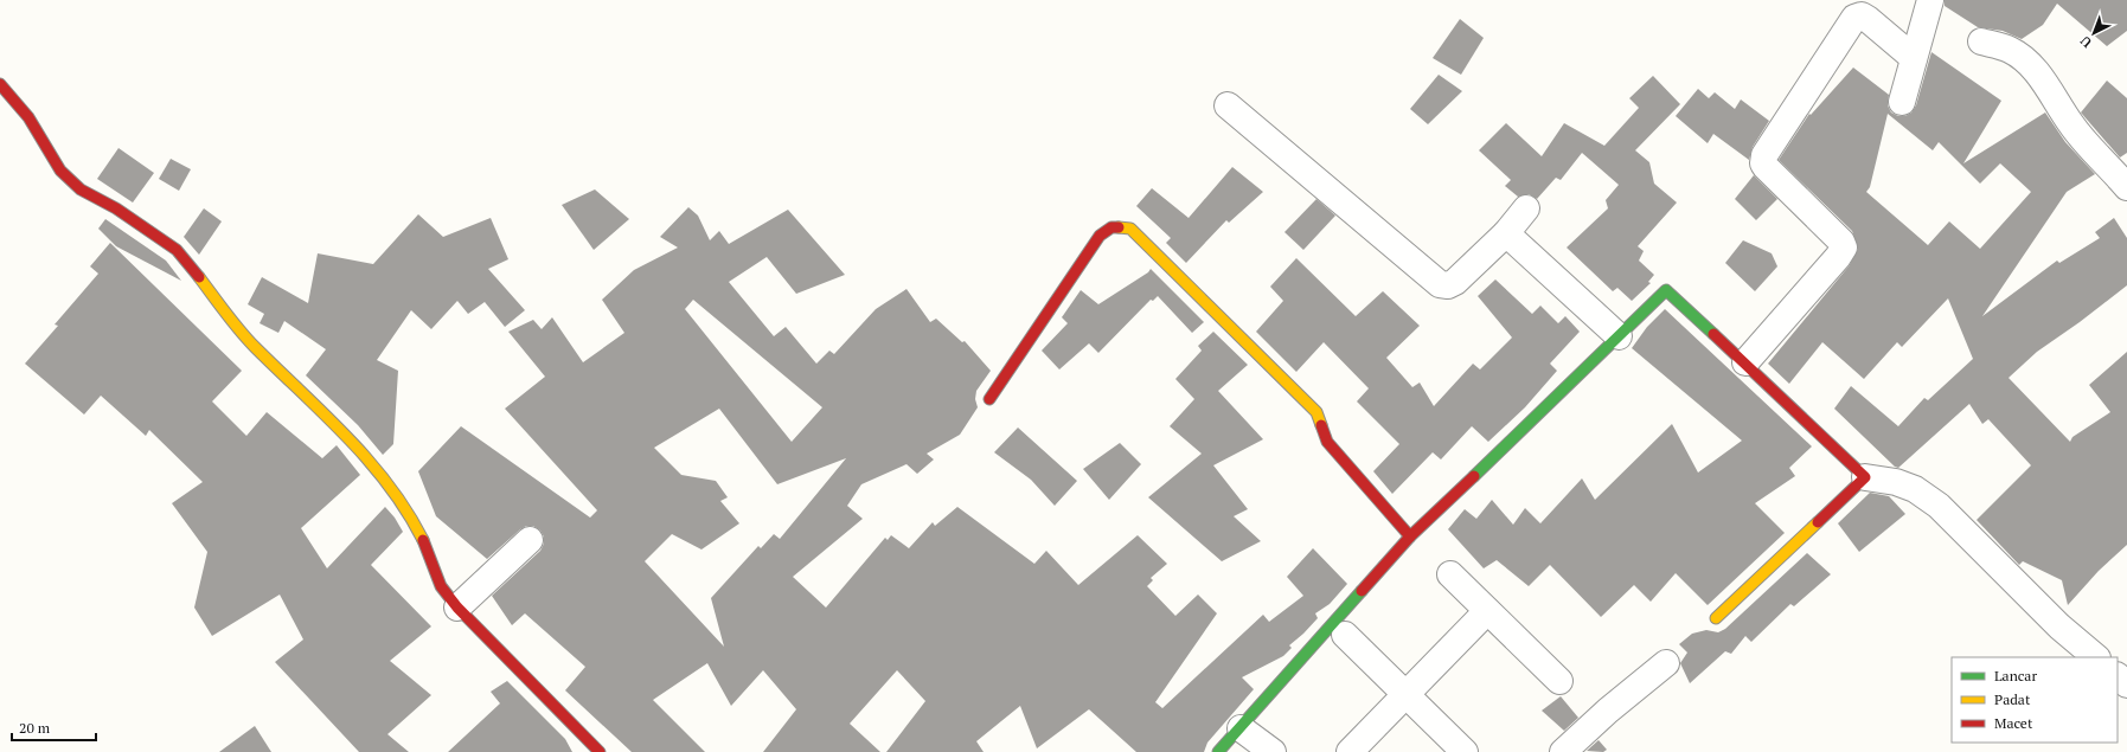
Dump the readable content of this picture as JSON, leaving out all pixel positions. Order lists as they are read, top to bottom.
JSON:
{
  "legend": ["Lancar", "Padat", "Macet"],
  "scale_bar": "20 m",
  "north": "bottom left"
}
